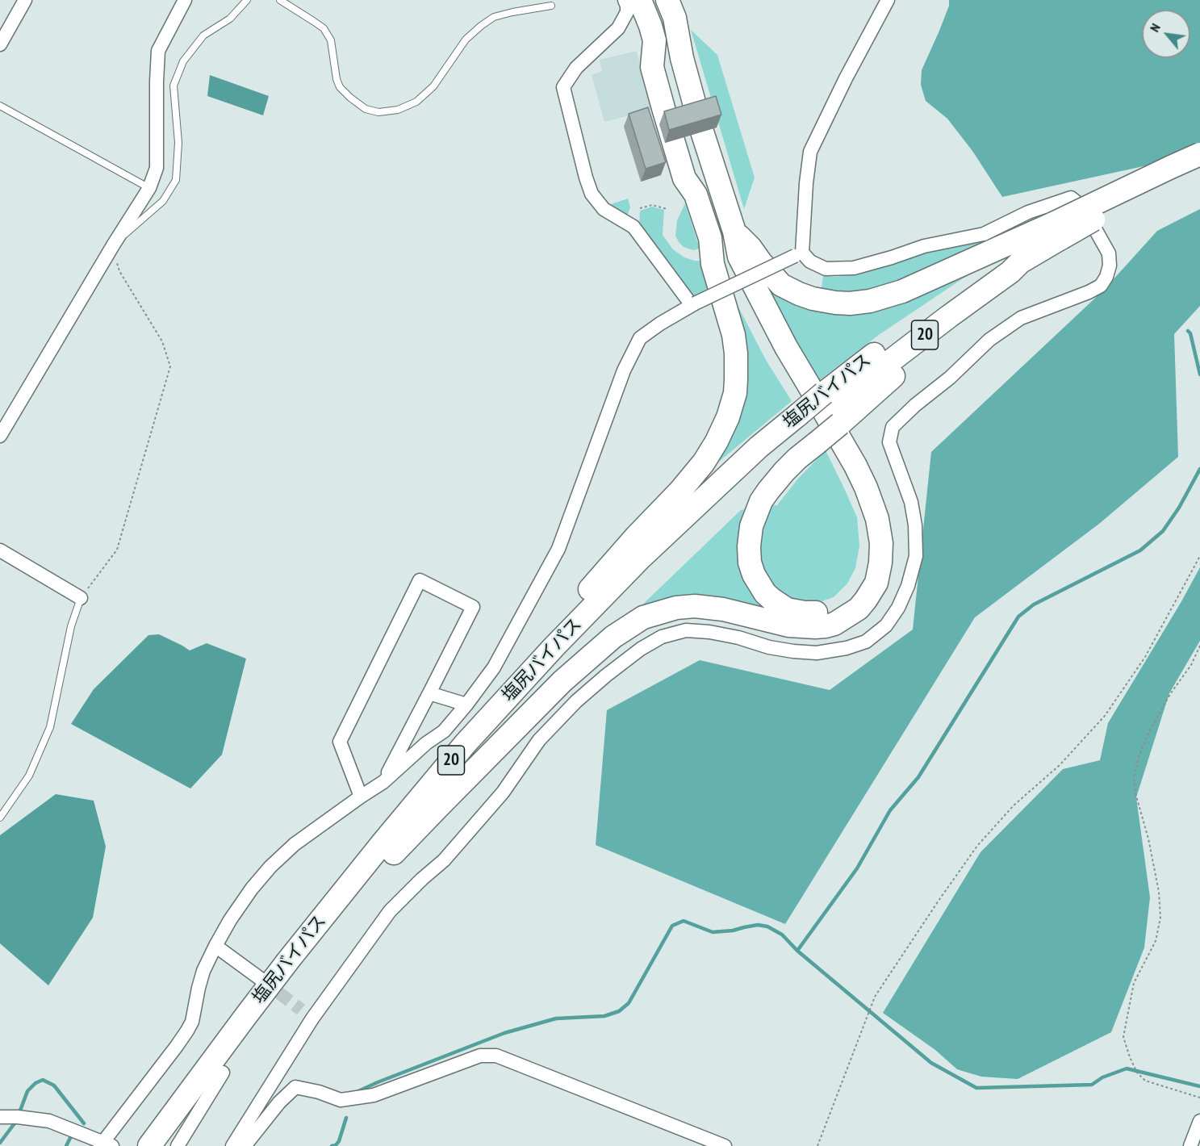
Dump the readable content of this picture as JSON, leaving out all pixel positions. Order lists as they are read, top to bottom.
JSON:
{
  "streets": {
    "highway": ["20", "塩尻バイパス"]
  },
  "north": "top left"
}
